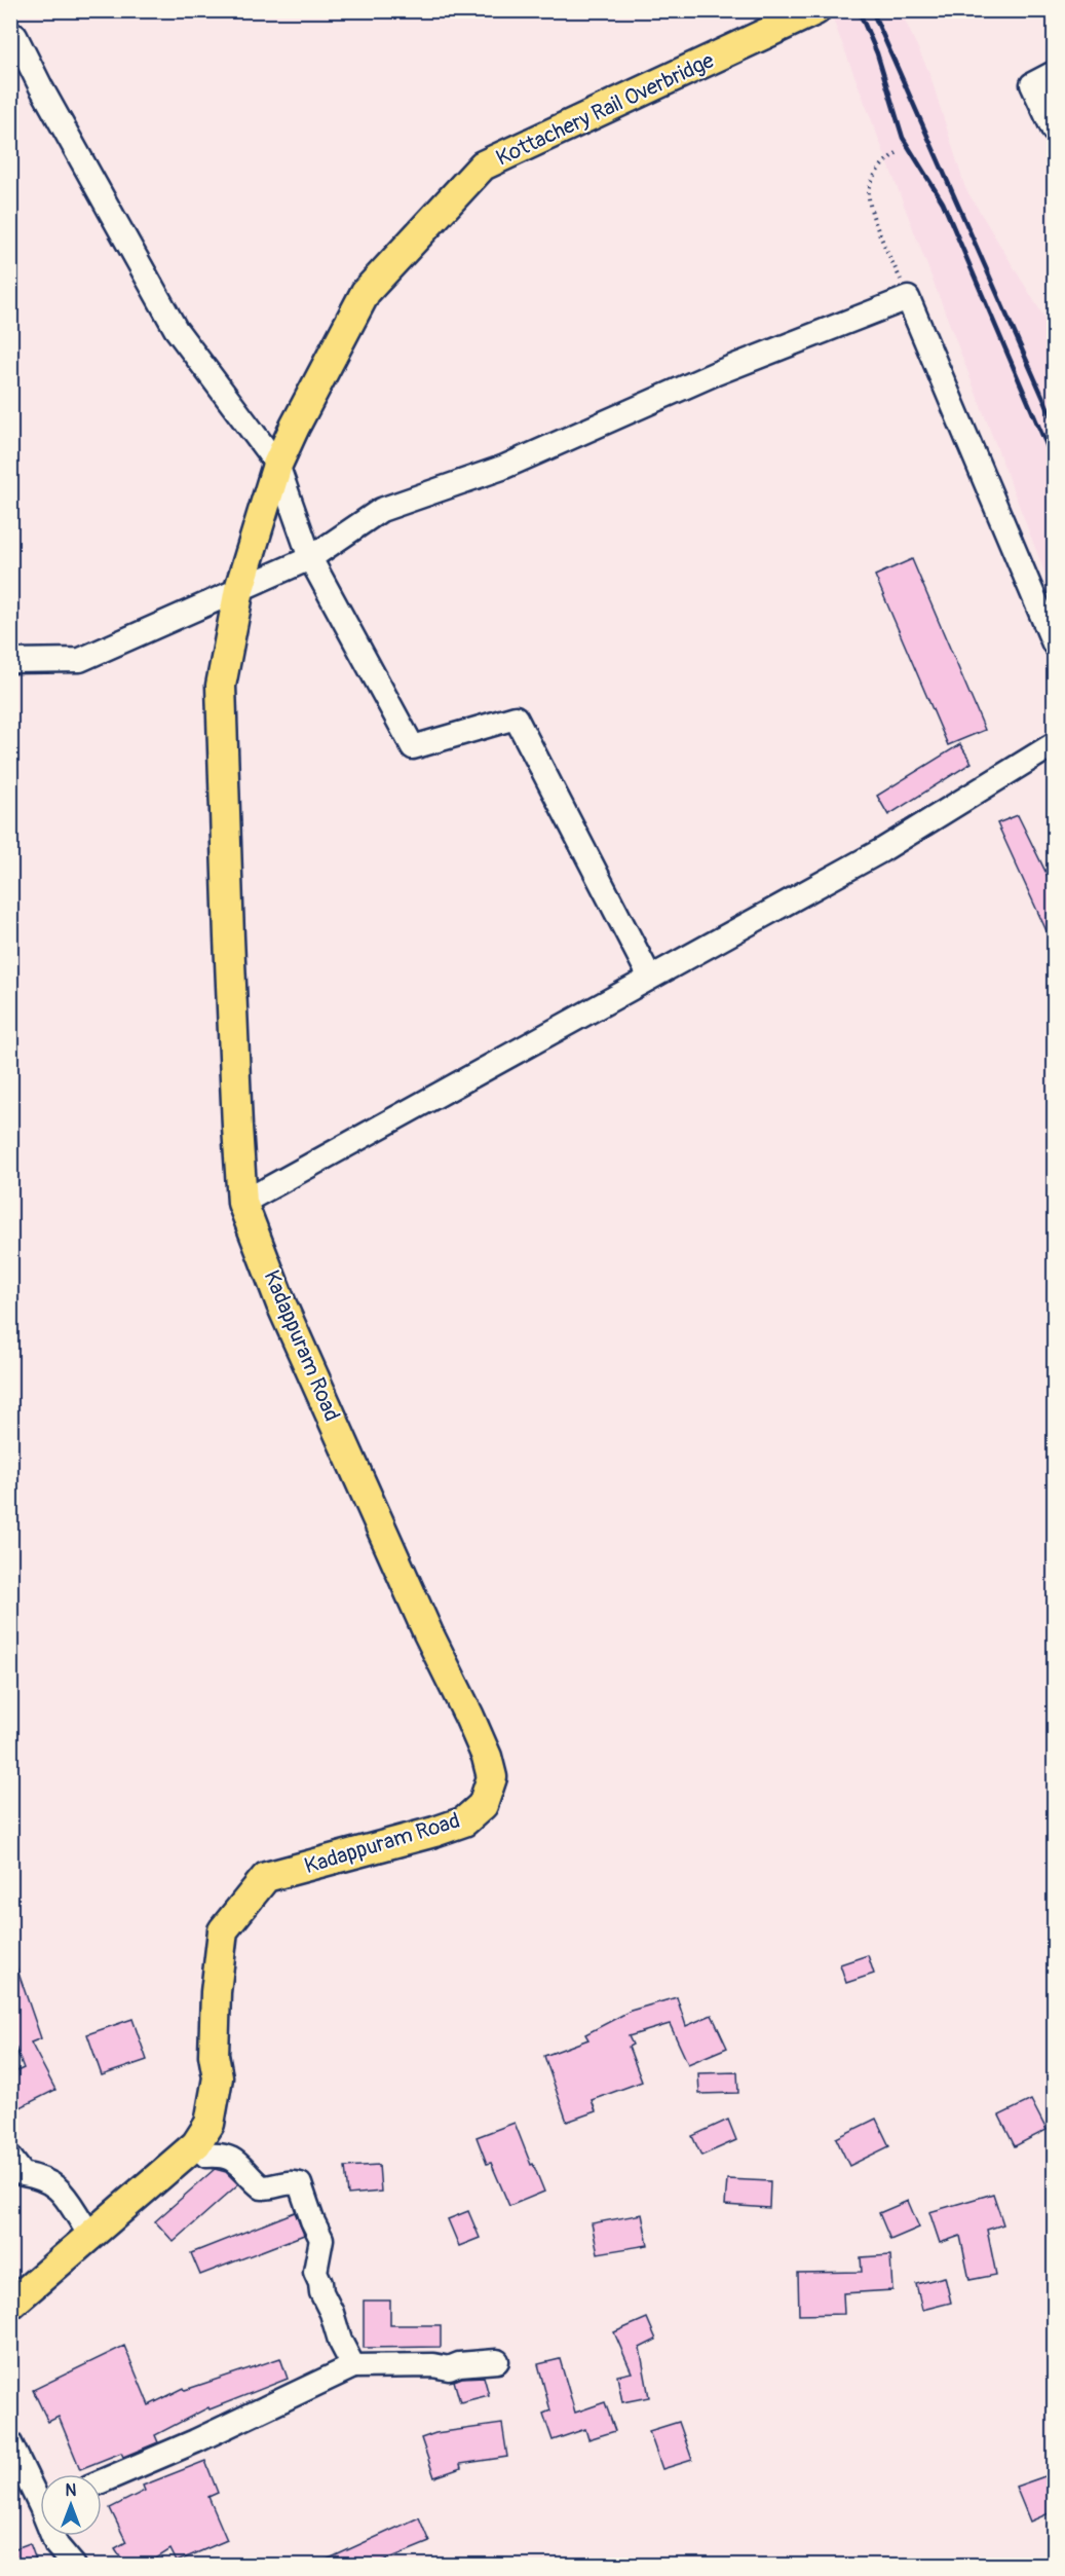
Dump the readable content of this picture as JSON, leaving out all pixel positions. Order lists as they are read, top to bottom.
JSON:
{
  "streets": {
    "main road": ["Kottachery Rail Overbridge", "Kadappuram Road"]
  },
  "crossings": [
    ["Kottachery Rail Overbridge", "Kadappuram Road"]
  ],
  "north": "top"
}
